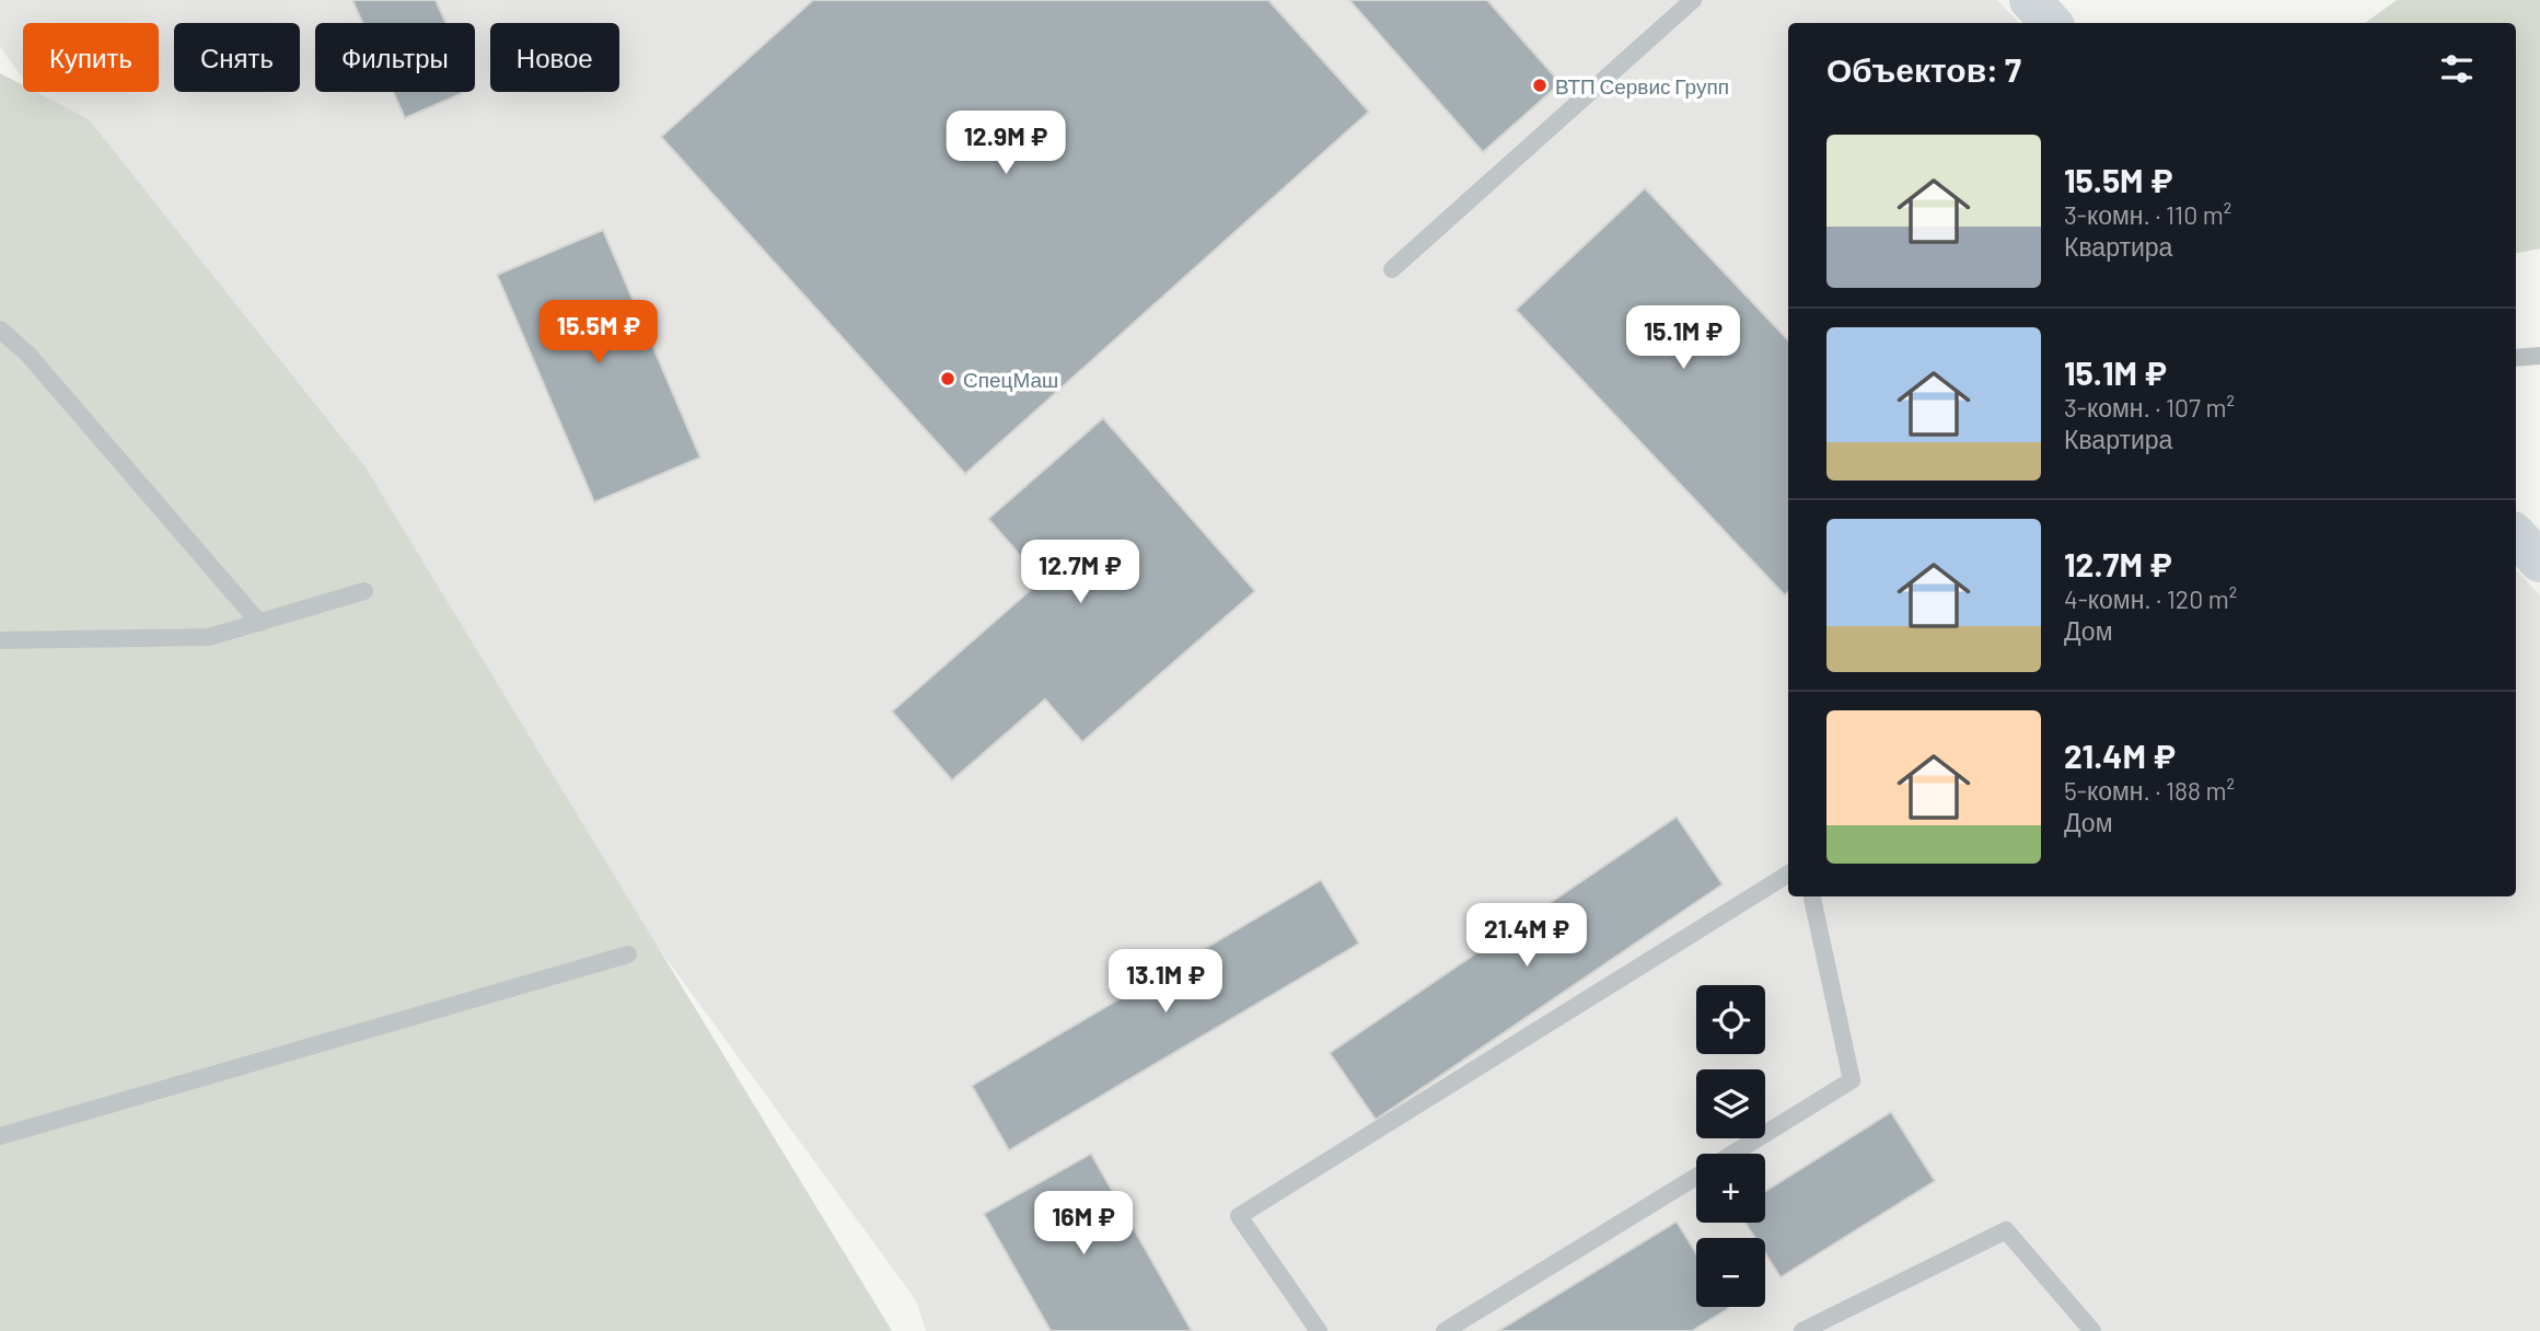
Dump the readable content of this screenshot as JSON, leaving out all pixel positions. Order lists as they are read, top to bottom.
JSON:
{
  "places": ["ВТП Сервис Групп", "СпецМаш"],
  "page": {
    "chip": [
      "Купить",
      "Снять",
      "Фильтры",
      "Новое"
    ],
    "heading": "Объектов: 7",
    "price": [
      "12.9M ₽",
      "15.5M ₽",
      "15.1M ₽",
      "12.7M ₽",
      "21.4M ₽",
      "13.1M ₽",
      "16M ₽"
    ],
    "list": [
      {
        "name": "15.5M ₽",
        "note": "3-комн. · 110 m² · Квартира"
      },
      {
        "name": "15.1M ₽",
        "note": "3-комн. · 107 m² · Квартира"
      },
      {
        "name": "12.7M ₽",
        "note": "4-комн. · 120 m² · Дом"
      },
      {
        "name": "21.4M ₽",
        "note": "5-комн. · 188 m² · Дом"
      }
    ],
    "map_buttons": ["+", "−"]
  }
}
